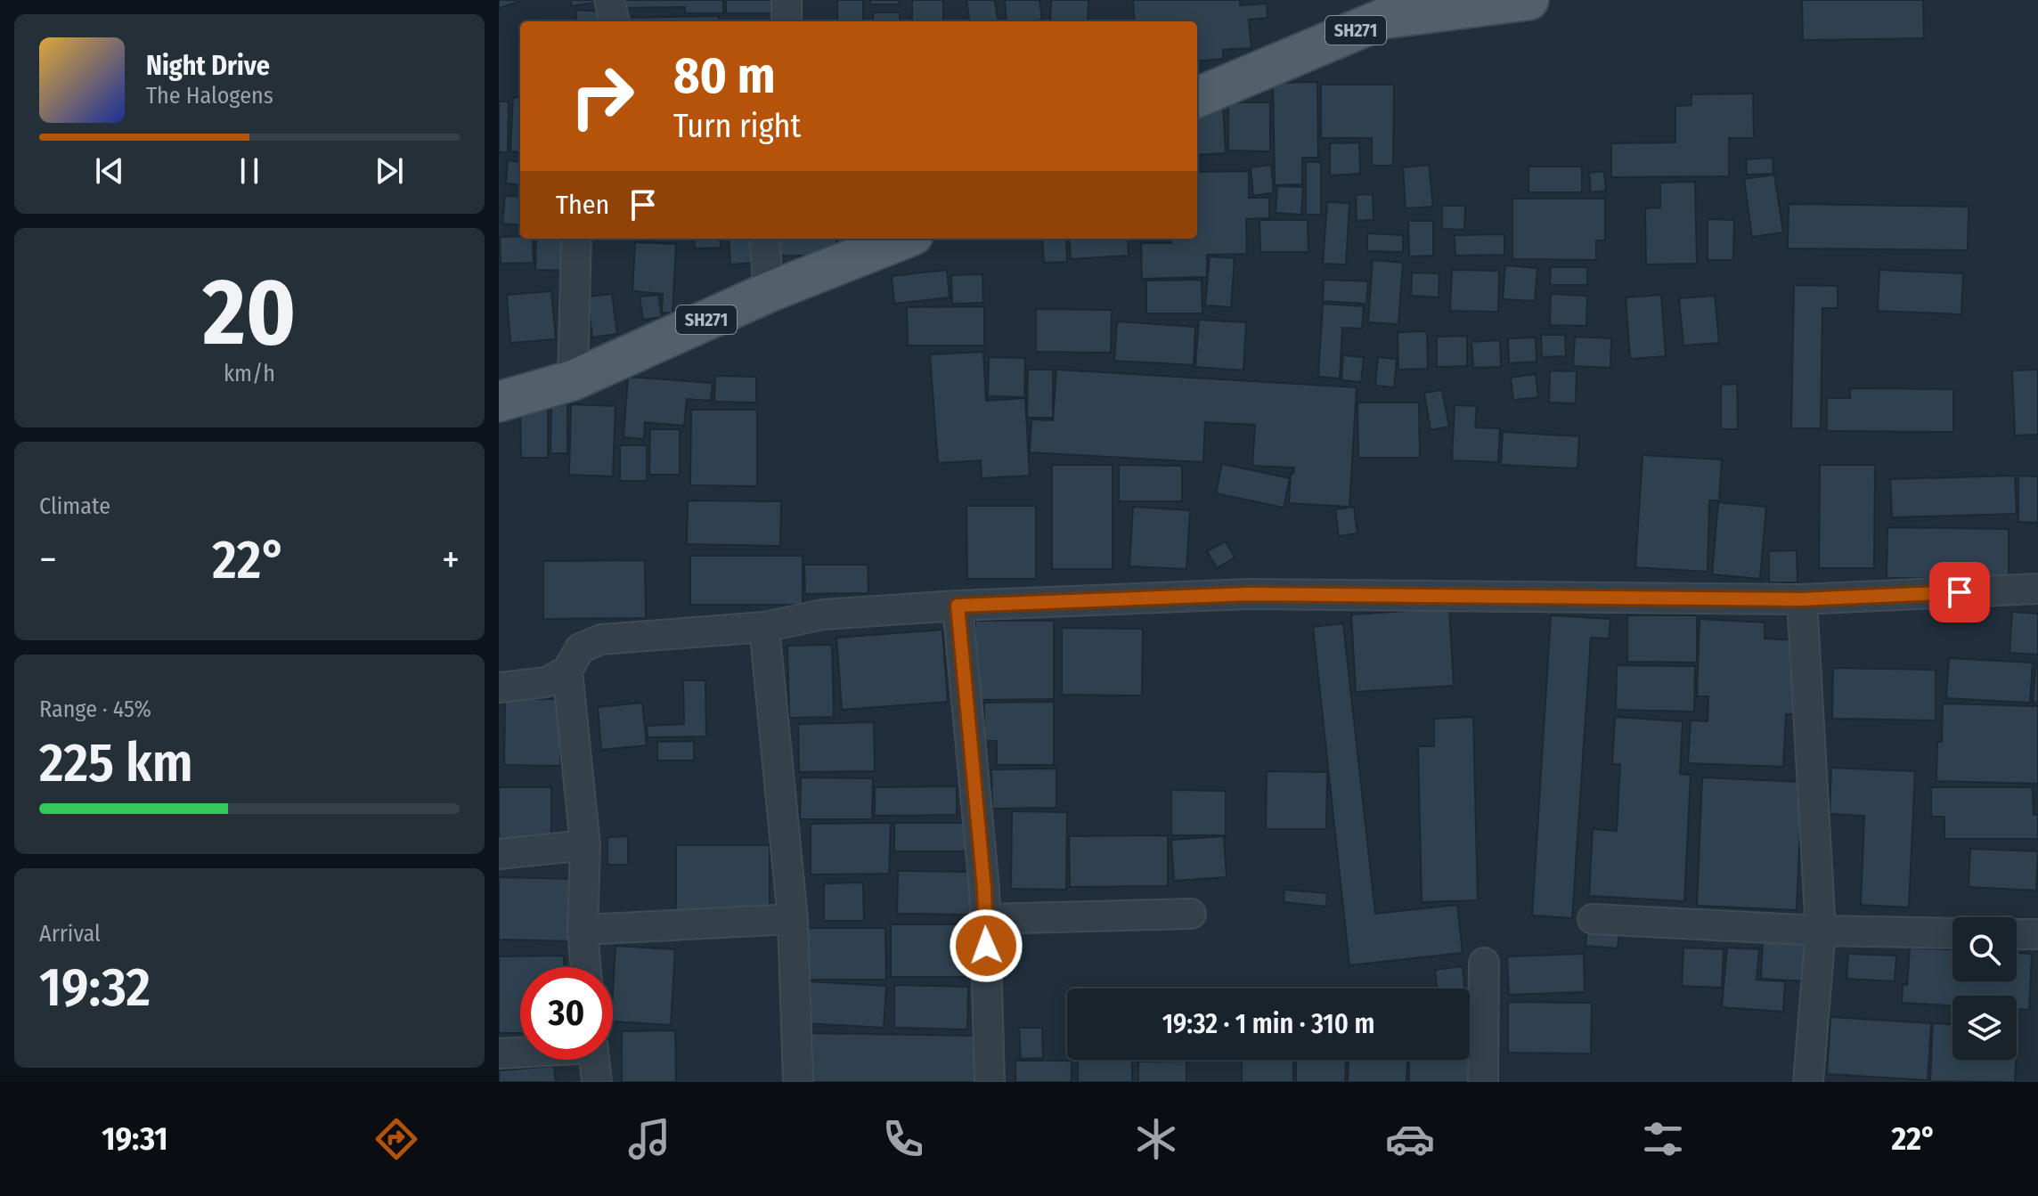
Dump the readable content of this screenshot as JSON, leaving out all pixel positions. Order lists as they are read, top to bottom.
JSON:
{
  "streets": {
    "main road": ["SH271"]
  },
  "page": {
    "turn": ["80 m", "Turn right"],
    "song": ["Night Drive", "The Halogens"],
    "then": "Then",
    "tile": [
      ["20", "km/h"],
      "Climate",
      ["Range · 45%", "225 km"],
      ["Arrival", "19:32"]
    ],
    "heat": ["−", "22°", "+"],
    "limit": "30",
    "trip": "19:32 · 1 min · 310 m",
    "tabs": ["19:31", "22°"]
  }
}
